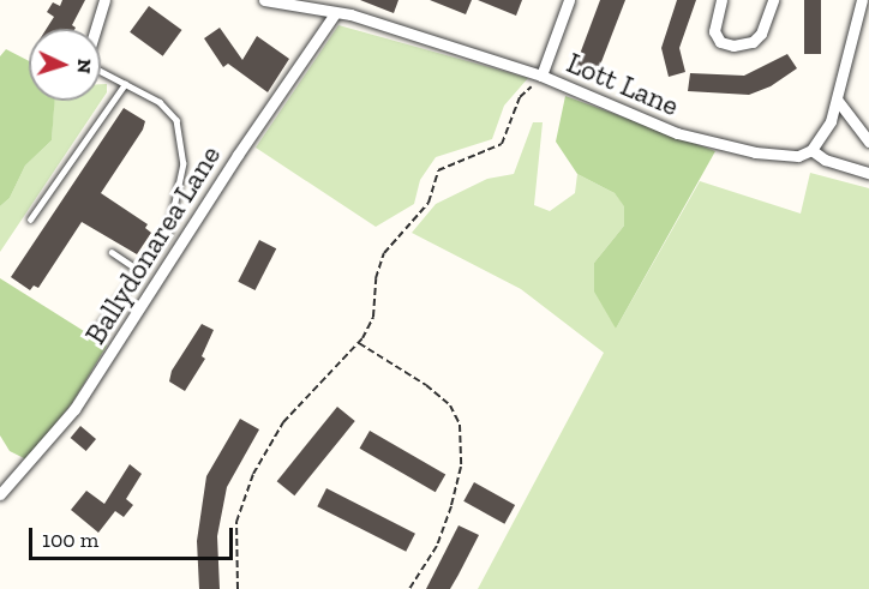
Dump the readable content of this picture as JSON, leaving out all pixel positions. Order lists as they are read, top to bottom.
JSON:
{
  "streets": {
    "street": ["Lott Lane", "Ballydonarea Lane"]
  },
  "crossings": [
    ["Lott Lane", "Ballydonarea Lane"]
  ],
  "scale_bar": "100 m",
  "north": "right"
}
